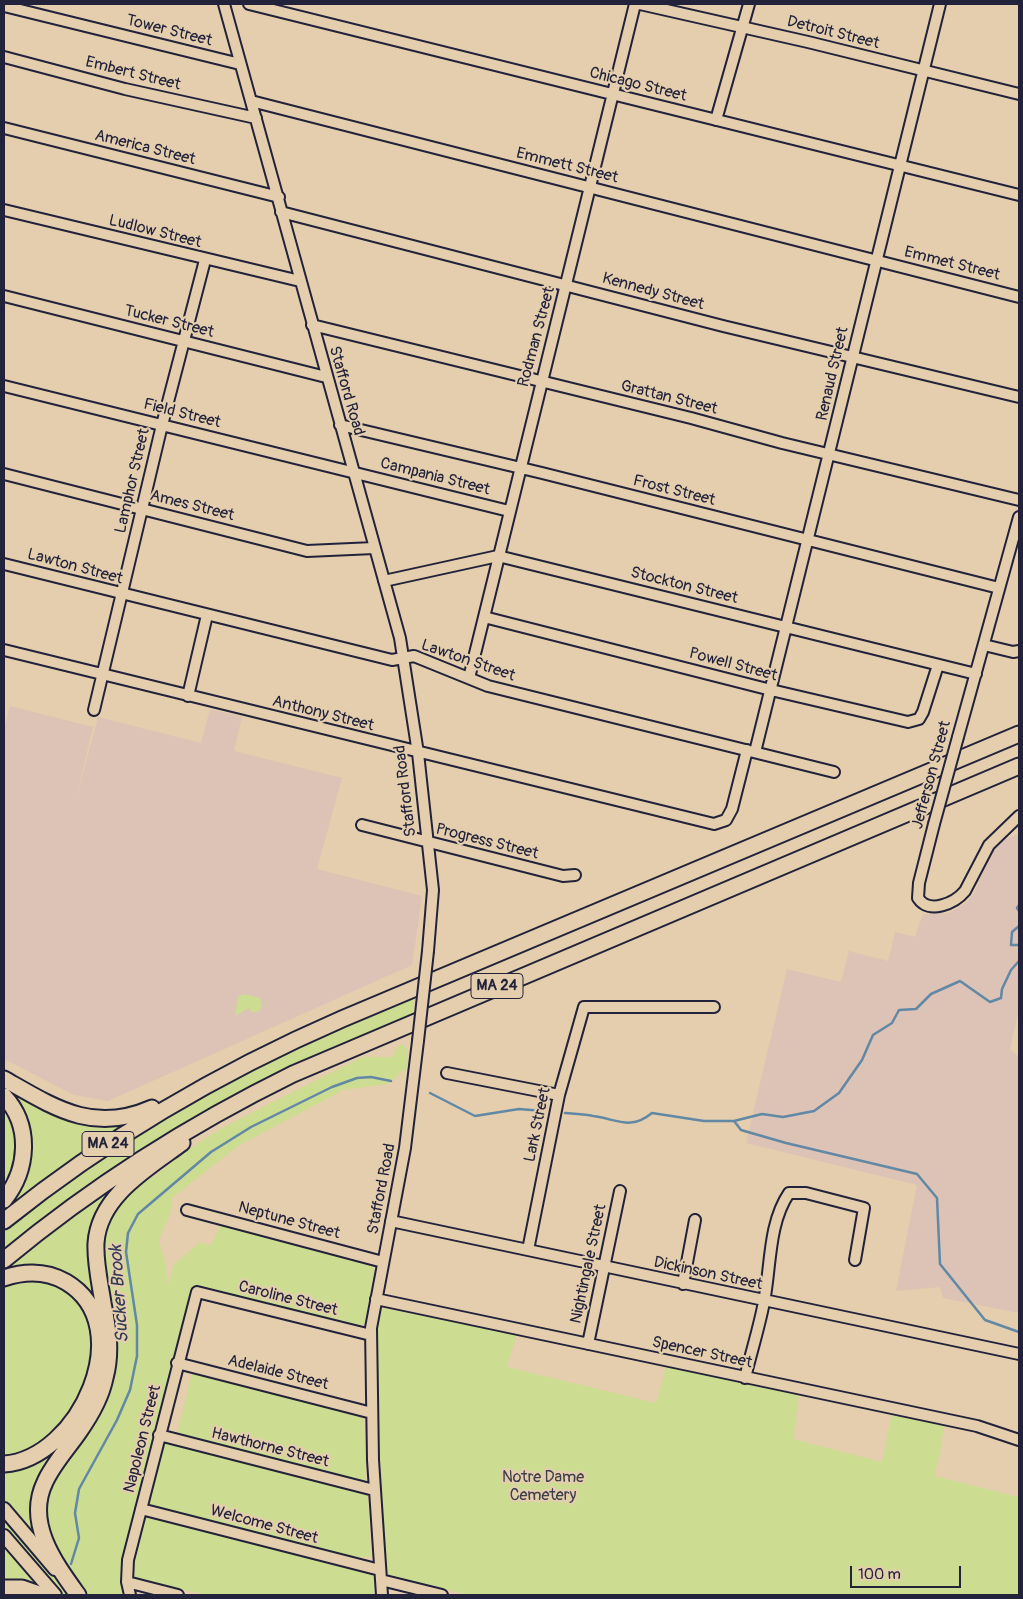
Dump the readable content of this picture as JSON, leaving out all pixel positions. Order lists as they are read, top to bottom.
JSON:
{
  "streets": {
    "highway": ["MA 24"],
    "street": [
      "Tower Street",
      "Detroit Street",
      "Embert Street",
      "Chicago Street",
      "America Street",
      "Emmett Street",
      "Ludlow Street",
      "Emmet Street",
      "Kennedy Street",
      "Tucker Street",
      "Rodman Street",
      "Renaud Street",
      "Stafford Road",
      "Grattan Street",
      "Field Street",
      "Campania Street",
      "Lamphor Street",
      "Frost Street",
      "Ames Street",
      "Lawton Street",
      "Stockton Street",
      "Powell Street",
      "Anthony Street",
      "Jefferson Street",
      "Progress Street",
      "Lark Street",
      "Neptune Street",
      "Nightingale Street",
      "Dickinson Street",
      "Caroline Street",
      "Spencer Street",
      "Adelaide Street",
      "Napoleon Street",
      "Hawthorne Street",
      "Welcome Street"
    ]
  },
  "crossings": [
    ["Tower Street", "Stafford Road"],
    ["Detroit Street", "Renaud Street"],
    ["Embert Street", "Stafford Road"],
    ["Chicago Street", "Rodman Street"],
    ["Chicago Street", "Renaud Street"],
    ["America Street", "Stafford Road"],
    ["Emmett Street", "Emmet Street"],
    ["Emmett Street", "Rodman Street"],
    ["Emmett Street", "Renaud Street"],
    ["Emmett Street", "Stafford Road"],
    ["Ludlow Street", "Stafford Road"],
    ["Ludlow Street", "Lamphor Street"],
    ["Emmet Street", "Renaud Street"],
    ["Kennedy Street", "Rodman Street"],
    ["Kennedy Street", "Renaud Street"],
    ["Kennedy Street", "Stafford Road"],
    ["Tucker Street", "Stafford Road"],
    ["Tucker Street", "Lamphor Street"],
    ["Rodman Street", "Grattan Street"],
    ["Rodman Street", "Campania Street"],
    ["Rodman Street", "Frost Street"],
    ["Rodman Street", "Lawton Street"],
    ["Rodman Street", "Stockton Street"],
    ["Rodman Street", "Powell Street"],
    ["Renaud Street", "Grattan Street"],
    ["Renaud Street", "Frost Street"],
    ["Renaud Street", "Lawton Street"],
    ["Renaud Street", "Stockton Street"],
    ["Renaud Street", "Powell Street"],
    ["Renaud Street", "Anthony Street"],
    ["Stafford Road", "Grattan Street"],
    ["Stafford Road", "Field Street"],
    ["Stafford Road", "Campania Street"],
    ["Stafford Road", "Frost Street"],
    ["Stafford Road", "Ames Street"],
    ["Stafford Road", "Lawton Street"],
    ["Stafford Road", "Stockton Street"],
    ["Stafford Road", "Anthony Street"],
    ["Stafford Road", "Progress Street"],
    ["Stafford Road", "Neptune Street"],
    ["Stafford Road", "Dickinson Street"],
    ["Stafford Road", "Caroline Street"],
    ["Stafford Road", "Spencer Street"],
    ["Stafford Road", "Adelaide Street"],
    ["Stafford Road", "Hawthorne Street"],
    ["Stafford Road", "Welcome Street"],
    ["Field Street", "Campania Street"],
    ["Field Street", "Lamphor Street"],
    ["Lamphor Street", "Ames Street"],
    ["Lamphor Street", "Lawton Street"],
    ["Lamphor Street", "Anthony Street"],
    ["Frost Street", "Jefferson Street"],
    ["Stockton Street", "Powell Street"],
    ["Stockton Street", "Jefferson Street"],
    ["Lark Street", "Dickinson Street"],
    ["Nightingale Street", "Dickinson Street"],
    ["Nightingale Street", "Spencer Street"],
    ["Caroline Street", "Napoleon Street"],
    ["Adelaide Street", "Napoleon Street"],
    ["Napoleon Street", "Hawthorne Street"],
    ["Napoleon Street", "Welcome Street"]
  ],
  "water": ["Sucker Brook"],
  "parks": ["Notre Dame Cemetery"],
  "scale_bar": "100 m"
}
